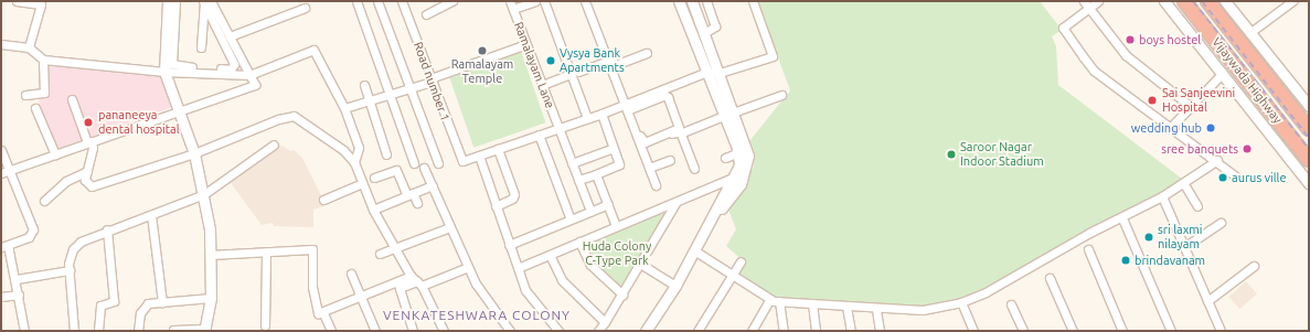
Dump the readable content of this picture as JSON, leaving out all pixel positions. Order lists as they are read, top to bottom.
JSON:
{
  "streets": {
    "highway": ["Vijaywada Highway"],
    "street": ["Ramalayam Lane", "Road number 1"]
  },
  "districts": ["VENKATESHWARA COLONY"],
  "parks": ["Huda Colony C-Type Park"],
  "places": [
    "boys hostel",
    "Ramalayam Temple",
    "Vysya Bank Apartments",
    "Sai Sanjeevini Hospital",
    "pananeeya dental hospital",
    "wedding hub",
    "sree banquets",
    "Saroor Nagar Indoor Stadium",
    "aurus ville",
    "sri laxmi nilayam",
    "brindavanam"
  ]
}
